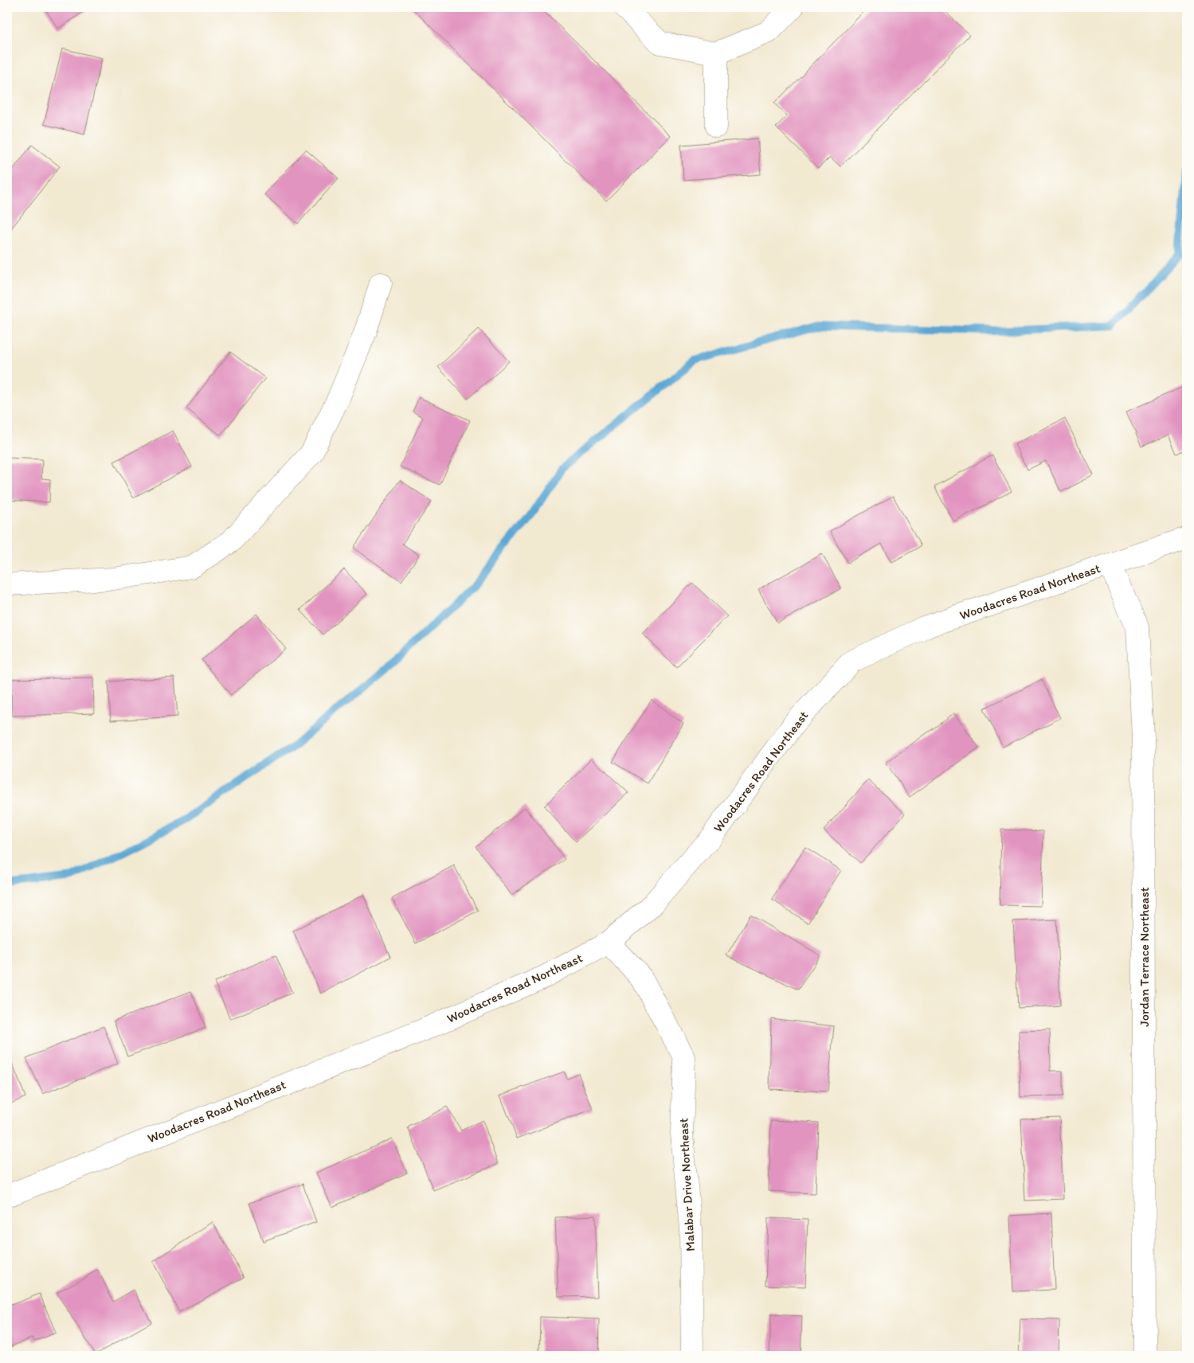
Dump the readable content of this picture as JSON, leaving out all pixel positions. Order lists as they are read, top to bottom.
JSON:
{
  "streets": {
    "street": ["Woodacres Road Northeast", "Jordan Terrace Northeast", "Malabar Drive Northeast"]
  },
  "crossings": [
    ["Woodacres Road Northeast", "Jordan Terrace Northeast"],
    ["Woodacres Road Northeast", "Malabar Drive Northeast"]
  ]
}
